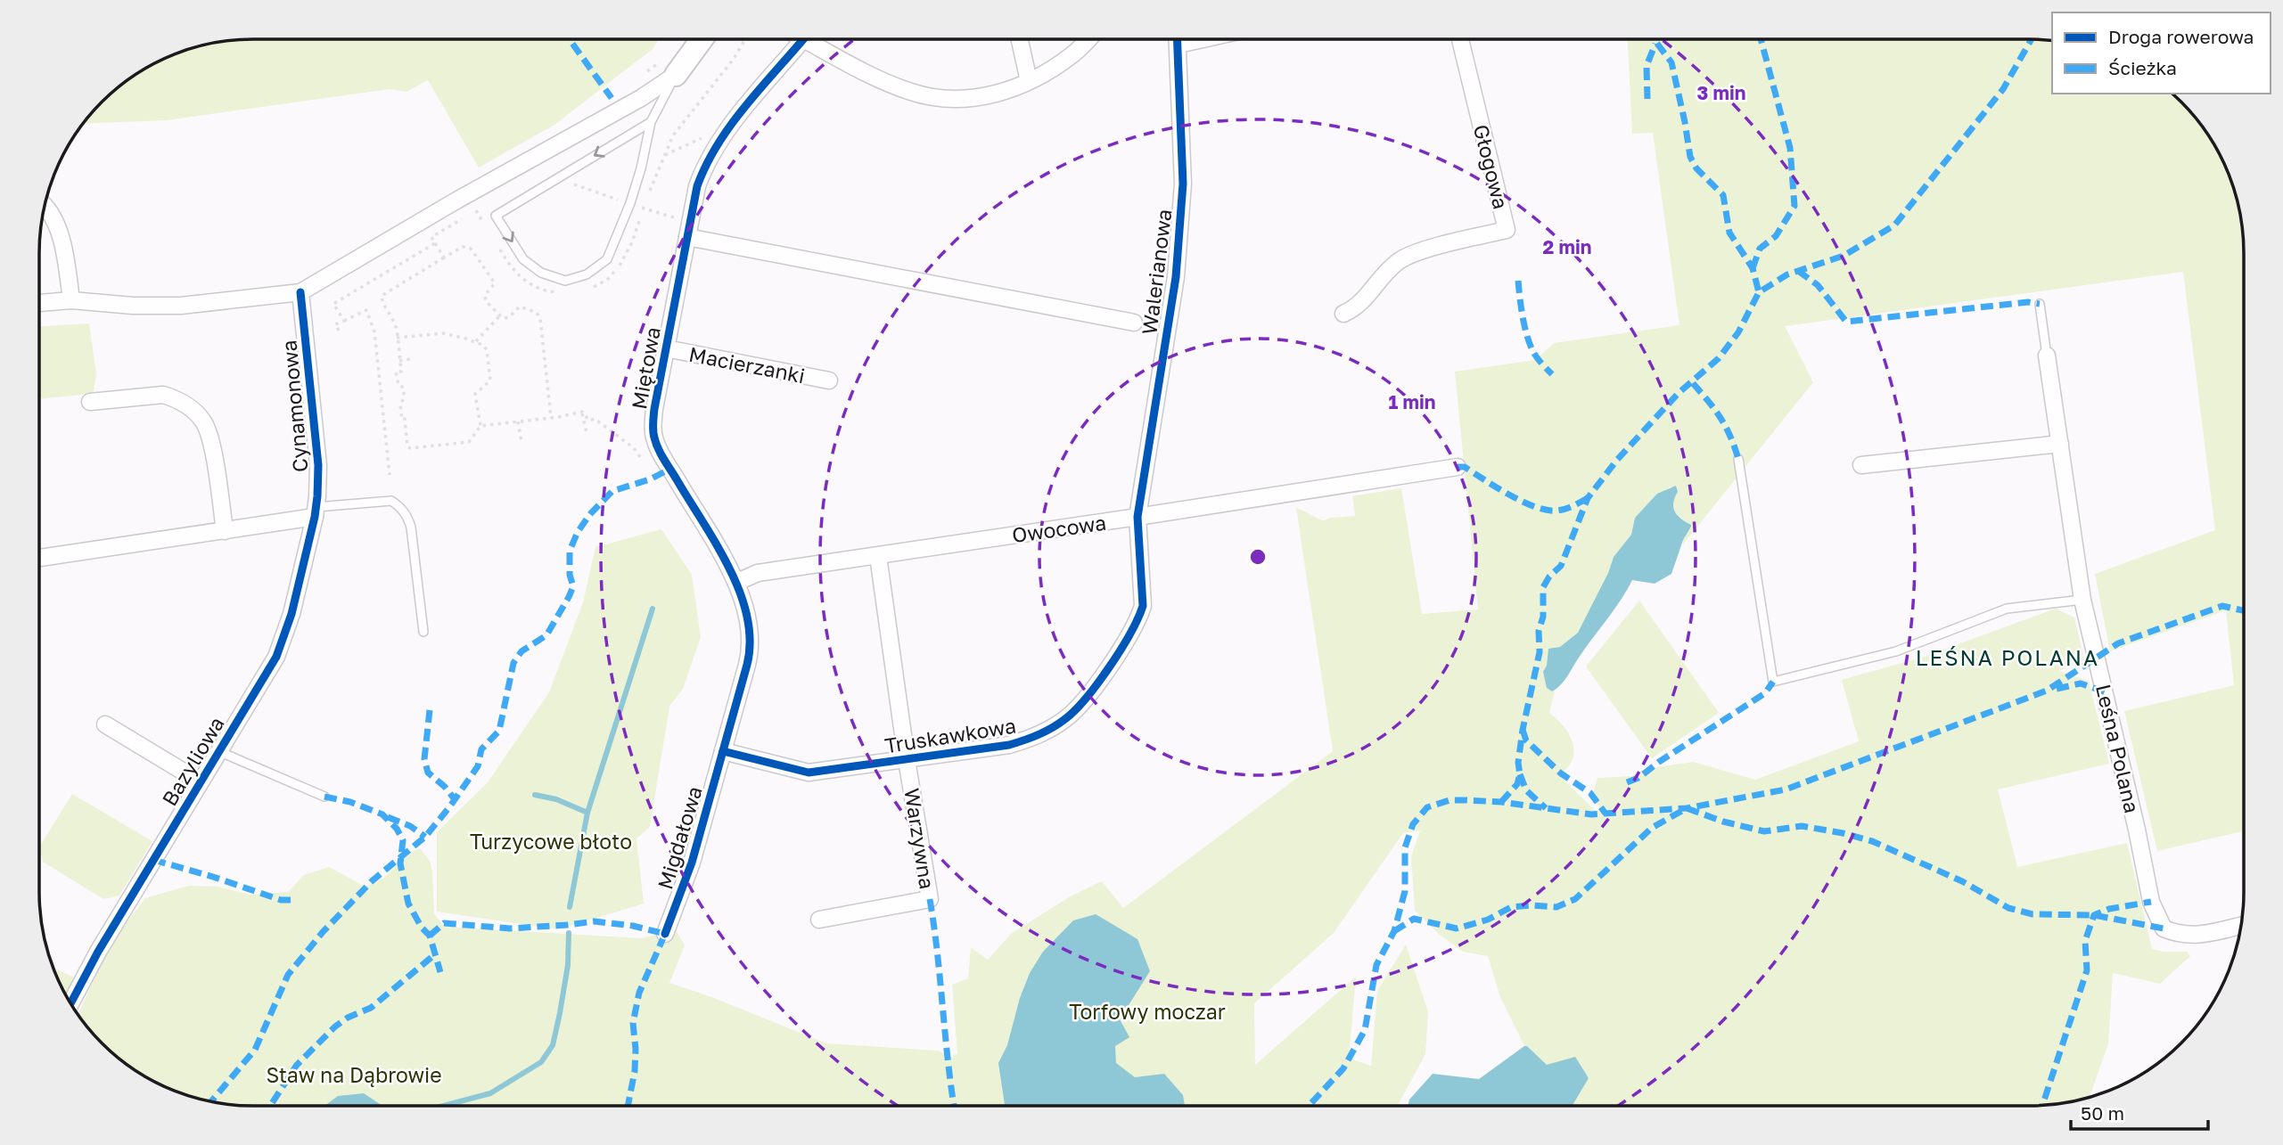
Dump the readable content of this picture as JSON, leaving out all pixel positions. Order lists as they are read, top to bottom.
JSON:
{
  "streets": {
    "street": [
      "Głogowa",
      "Walerianowa",
      "Macierzanki",
      "Miętowa",
      "Cynamonowa",
      "Owocowa",
      "Truskawkowa",
      "Leśna Polana",
      "Bazyliowa",
      "Migdałowa",
      "Warzywna"
    ]
  },
  "crossings": [
    ["Walerianowa", "Miętowa"],
    ["Walerianowa", "Owocowa"],
    ["Walerianowa", "Truskawkowa"],
    ["Macierzanki", "Miętowa"],
    ["Miętowa", "Owocowa"],
    ["Miętowa", "Truskawkowa"],
    ["Miętowa", "Migdałowa"],
    ["Cynamonowa", "Bazyliowa"],
    ["Owocowa", "Truskawkowa"],
    ["Owocowa", "Warzywna"],
    ["Truskawkowa", "Migdałowa"],
    ["Truskawkowa", "Warzywna"]
  ],
  "districts": ["LEŚNA POLANA"],
  "parks": ["Turzycowe błoto", "Torfowy moczar", "Staw na Dąbrowie"],
  "legend": ["Droga rowerowa", "Ścieżka"],
  "scale_bar": "50 m",
  "rings": ["3 min", "2 min", "1 min"]
}
